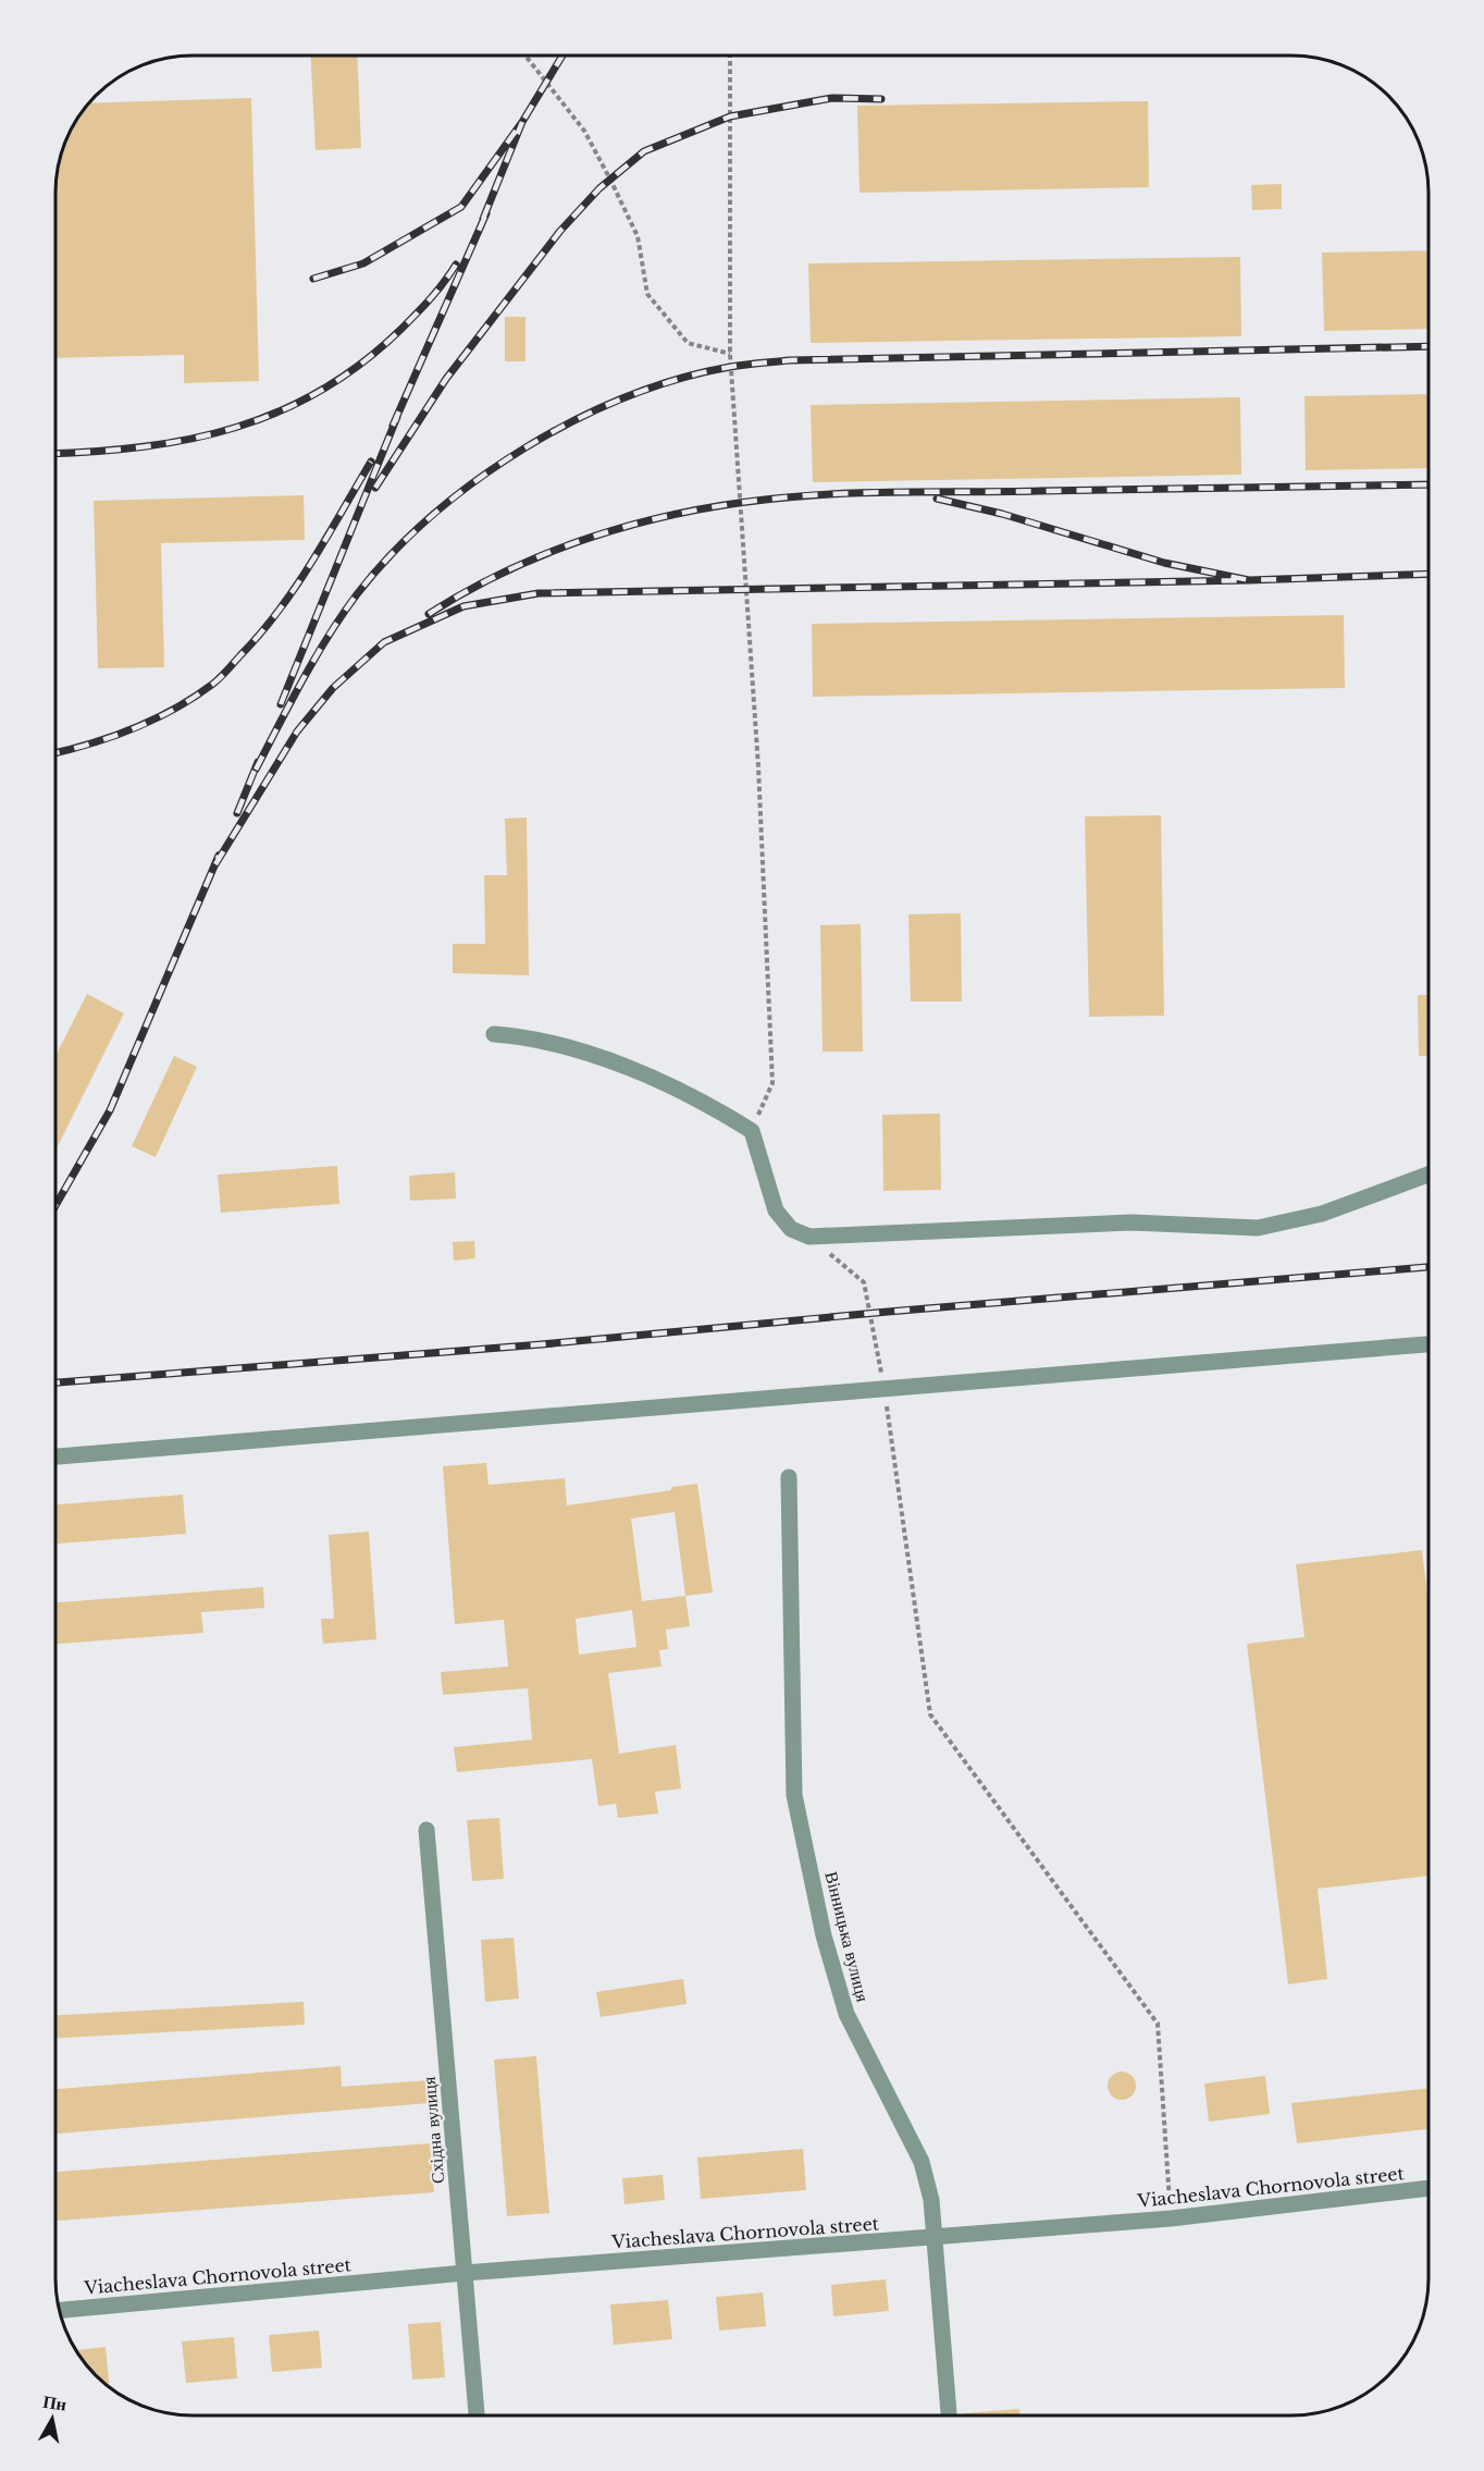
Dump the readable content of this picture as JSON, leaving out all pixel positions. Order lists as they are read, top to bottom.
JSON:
{
  "streets": {
    "street": ["Вінницька вулиця", "Східна вулиця", "Viacheslava Chornovola street"]
  },
  "crossings": [
    ["Вінницька вулиця", "Viacheslava Chornovola street"],
    ["Східна вулиця", "Viacheslava Chornovola street"]
  ],
  "north": "top"
}
